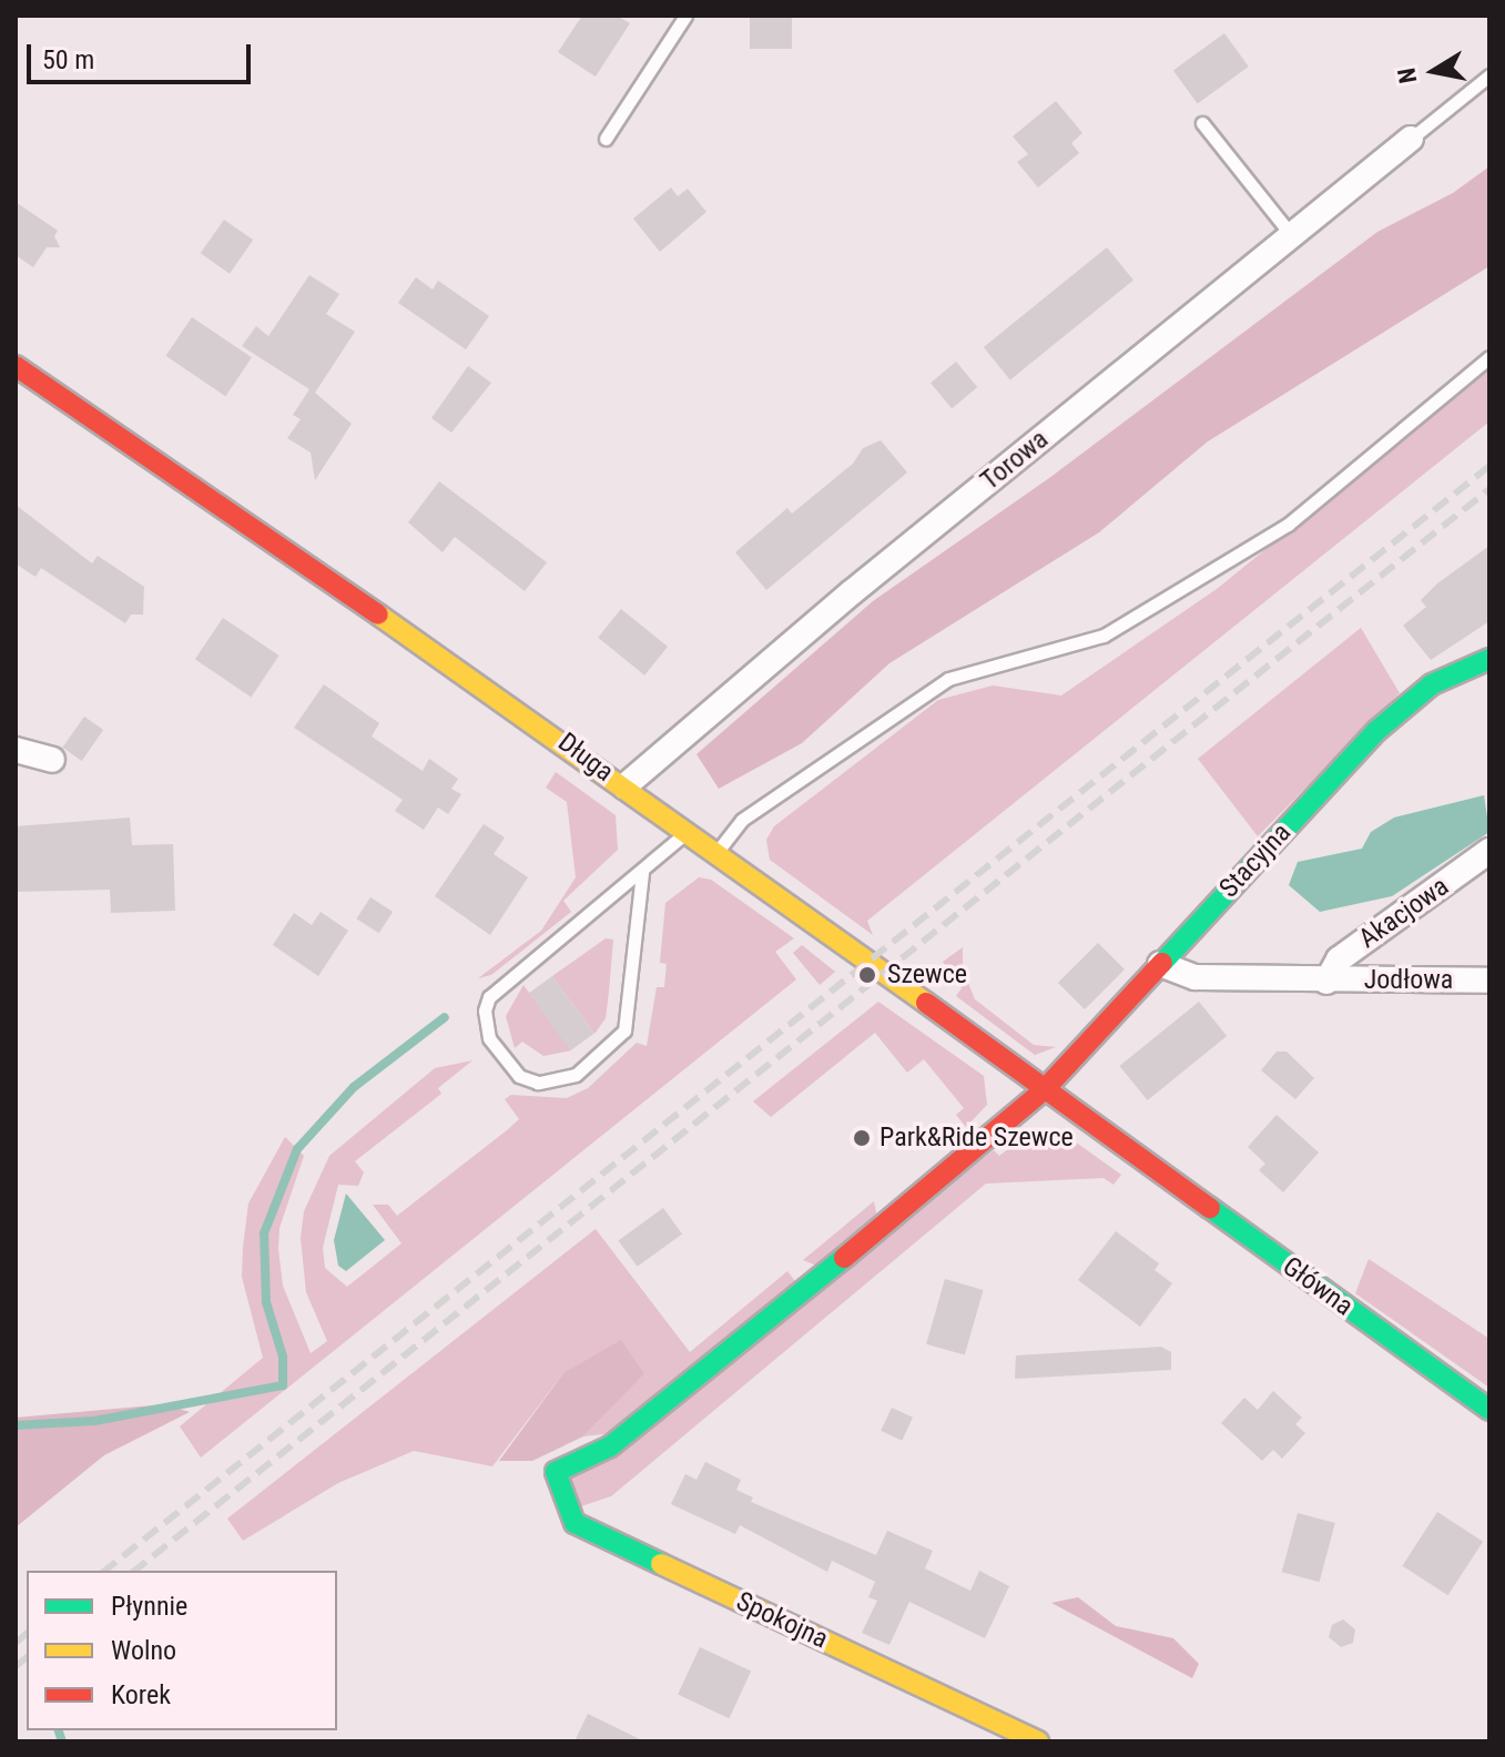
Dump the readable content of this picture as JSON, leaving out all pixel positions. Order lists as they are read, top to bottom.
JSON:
{
  "streets": {
    "street": [
      "Torowa",
      "Długa",
      "Stacyjna",
      "Akacjowa",
      "Jodłowa",
      "Główna",
      "Spokojna"
    ]
  },
  "crossings": [
    ["Torowa", "Długa"],
    ["Długa", "Stacyjna"],
    ["Długa", "Główna"],
    ["Stacyjna", "Jodłowa"],
    ["Stacyjna", "Spokojna"],
    ["Akacjowa", "Jodłowa"]
  ],
  "places": ["Szewce", "Park&Ride Szewce"],
  "legend": ["Płynnie", "Wolno", "Korek"],
  "scale_bar": "50 m",
  "north": "left"
}
